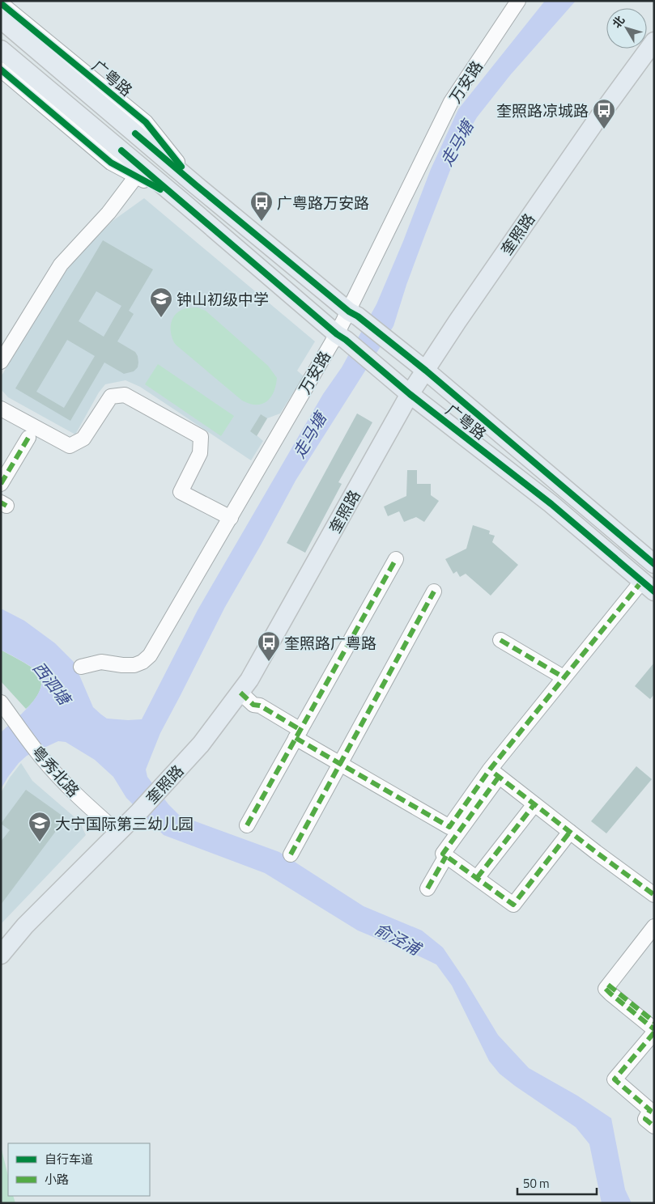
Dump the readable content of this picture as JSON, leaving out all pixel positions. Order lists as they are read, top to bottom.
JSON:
{
  "streets": {
    "main road": ["广粤路", "奎照路"],
    "street": ["万安路", "粤秀北路"]
  },
  "crossings": [
    ["广粤路", "万安路"],
    ["广粤路", "奎照路"],
    ["奎照路", "粤秀北路"]
  ],
  "water": ["走马塘", "西泗塘", "俞泾浦"],
  "places": {
    "bus stop": ["奎照路凉城路", "广粤路万安路", "奎照路广粤路"],
    "school or university": ["钟山初级中学", "大宁国际第三幼儿园"]
  },
  "legend": ["自行车道", "小路"],
  "scale_bar": "50 m",
  "north": "top left"
}
